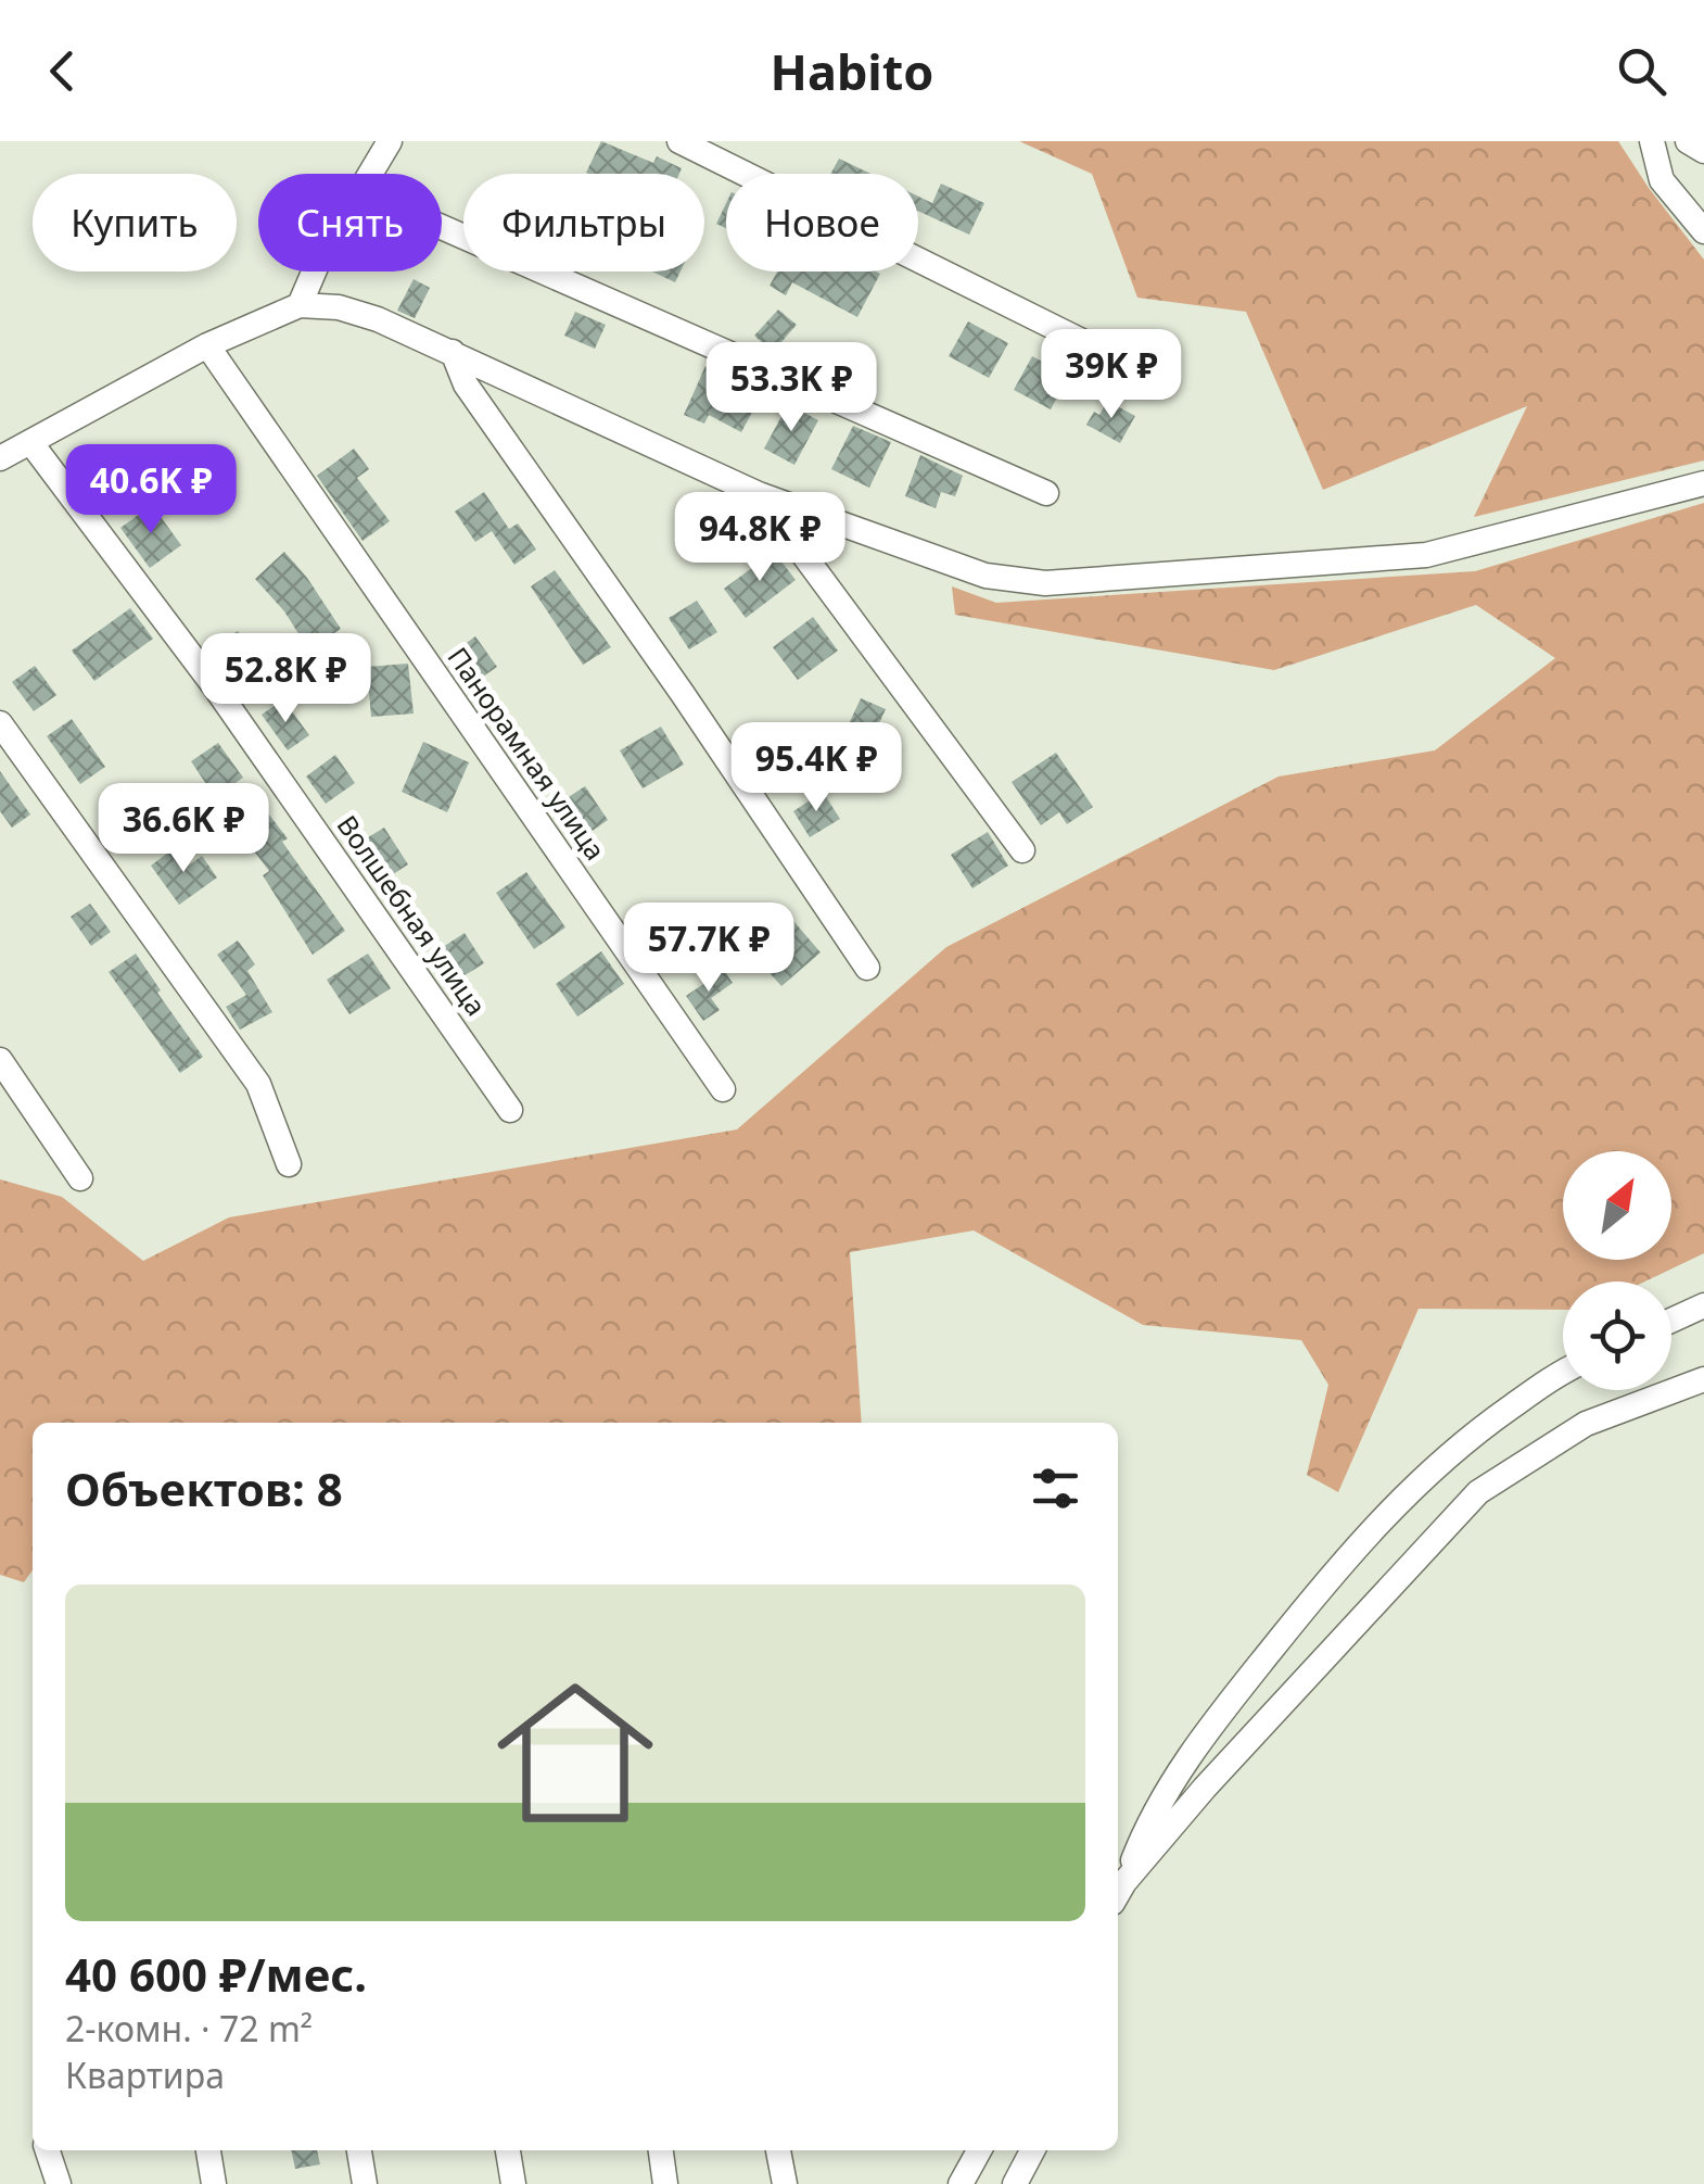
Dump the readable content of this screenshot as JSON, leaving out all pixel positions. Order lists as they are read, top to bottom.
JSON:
{
  "streets": {
    "street": ["Панорамная улица", "Волшебная улица"]
  },
  "north": "top right",
  "page": {
    "header": "Habito",
    "chip": [
      "Купить",
      "Снять",
      "Фильтры",
      "Новое"
    ],
    "price": [
      "39K ₽",
      "53.3K ₽",
      "40.6K ₽",
      "94.8K ₽",
      "52.8K ₽",
      "95.4K ₽",
      "36.6K ₽",
      "57.7K ₽"
    ],
    "heading": "Объектов: 8",
    "list": [
      {
        "name": "40 600 ₽/мес.",
        "note": "2-комн. · 72 m² · Квартира"
      }
    ]
  }
}
